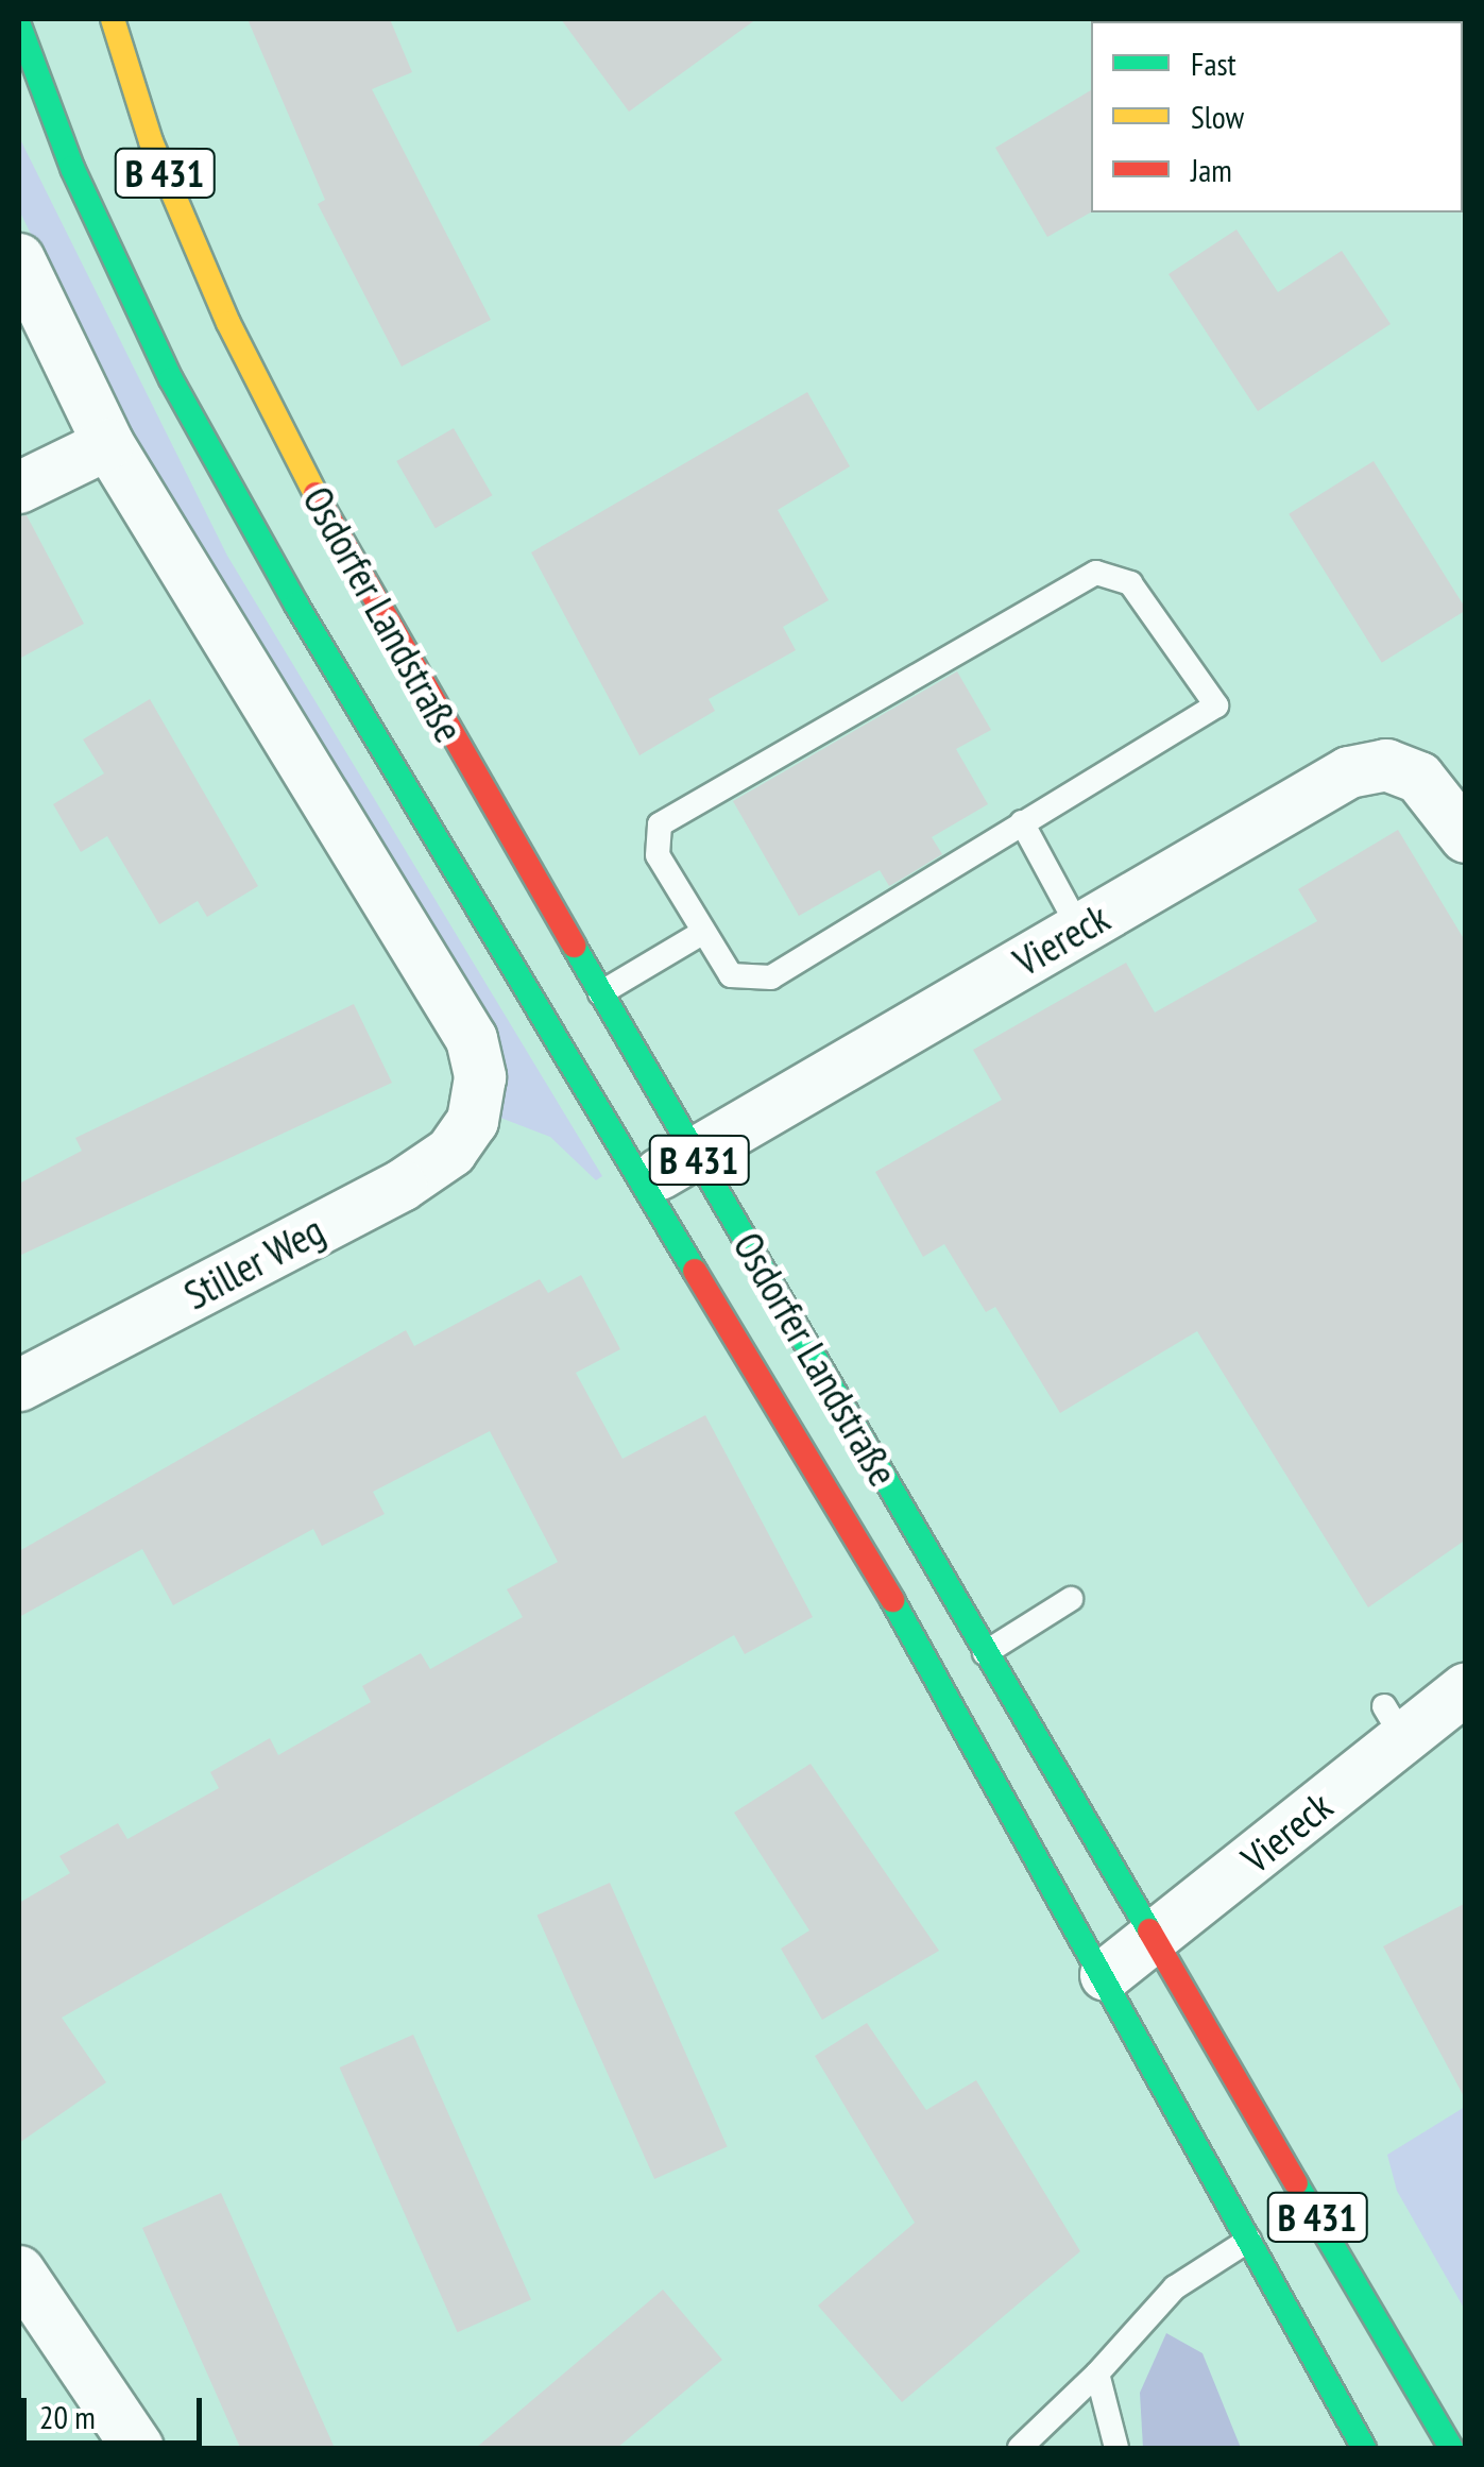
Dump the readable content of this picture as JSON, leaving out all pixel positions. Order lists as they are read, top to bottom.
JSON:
{
  "streets": {
    "main road": ["B 431", "Osdorfer Landstraße"],
    "street": ["Viereck", "Stiller Weg"]
  },
  "crossings": [
    ["Osdorfer Landstraße", "Viereck"]
  ],
  "legend": ["Fast", "Slow", "Jam"],
  "scale_bar": "20 m"
}
